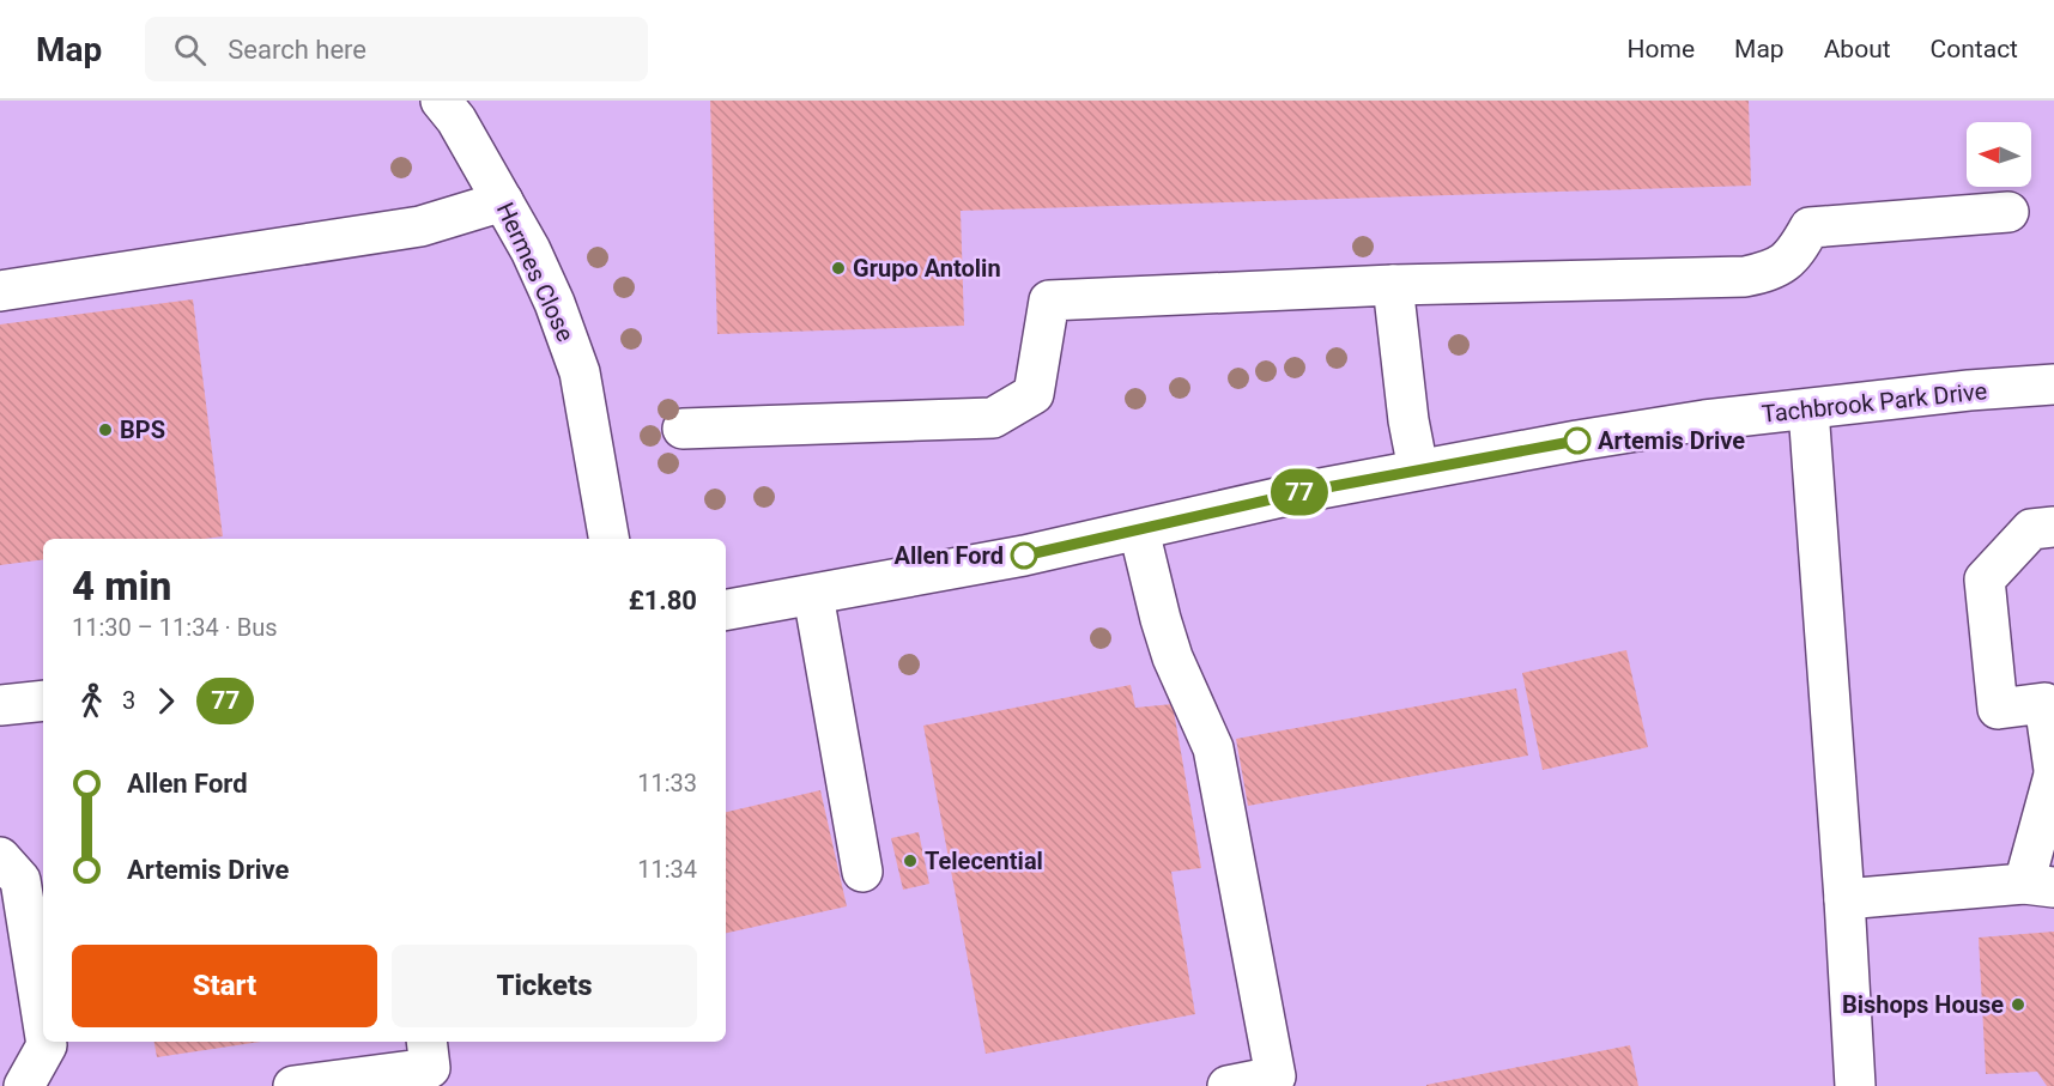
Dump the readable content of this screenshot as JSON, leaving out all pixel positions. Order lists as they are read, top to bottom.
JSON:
{
  "streets": {
    "street": ["Hermes Close", "Tachbrook Park Drive"]
  },
  "places": [
    "Grupo Antolin",
    "BPS",
    "Artemis Drive",
    "Allen Ford",
    "Telecential",
    "Bishops House"
  ],
  "lines": ["bus line 77"],
  "north": "left",
  "page": {
    "header": "Map",
    "search": "Search here",
    "nav": [
      "Home",
      "Map",
      "About",
      "Contact"
    ],
    "on_map": "77",
    "heading": ["4 min", "11:30 – 11:34 · Bus", "£1.80"],
    "legs": ["3", "77"],
    "list": [
      {
        "name": "Allen Ford",
        "value": "11:33"
      },
      {
        "name": "Artemis Drive",
        "value": "11:34"
      }
    ],
    "buttons": ["Start", "Tickets"]
  }
}
